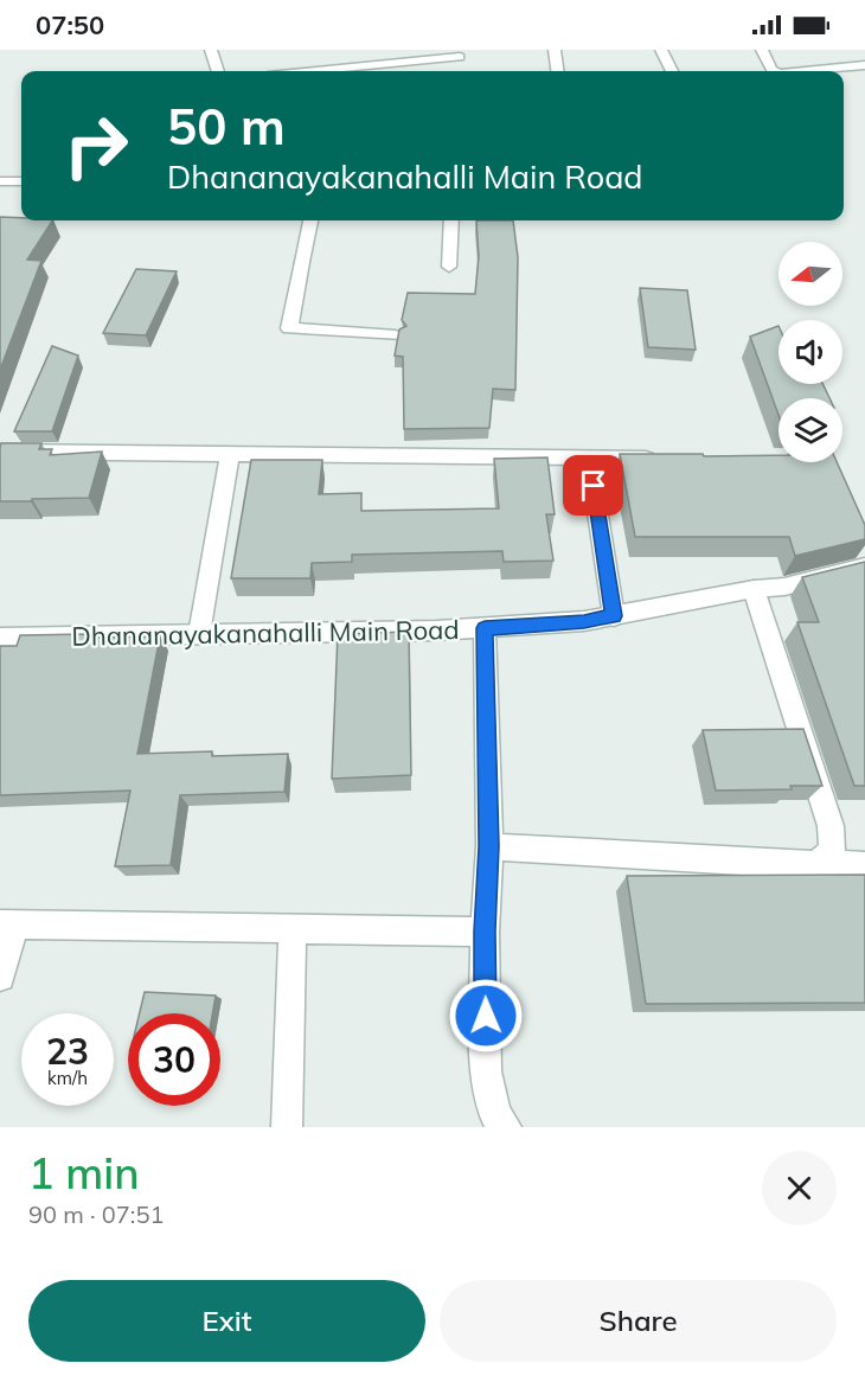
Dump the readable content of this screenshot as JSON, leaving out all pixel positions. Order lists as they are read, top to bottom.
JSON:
{
  "streets": {
    "street": ["Dhananayakanahalli Main Road"]
  },
  "north": "left",
  "page": {
    "status": "07:50",
    "turn": ["50 m", "Dhananayakanahalli Main Road"],
    "speed": "23 km/h",
    "limit": "30",
    "heading": ["1 min", "90 m · 07:51"],
    "buttons": ["Exit", "Share"]
  }
}
